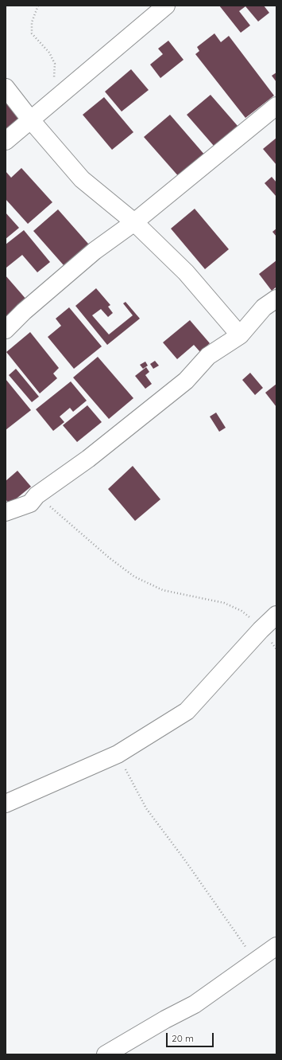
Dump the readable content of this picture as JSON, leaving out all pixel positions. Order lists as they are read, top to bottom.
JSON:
{
  "scale_bar": "20 m"
}
